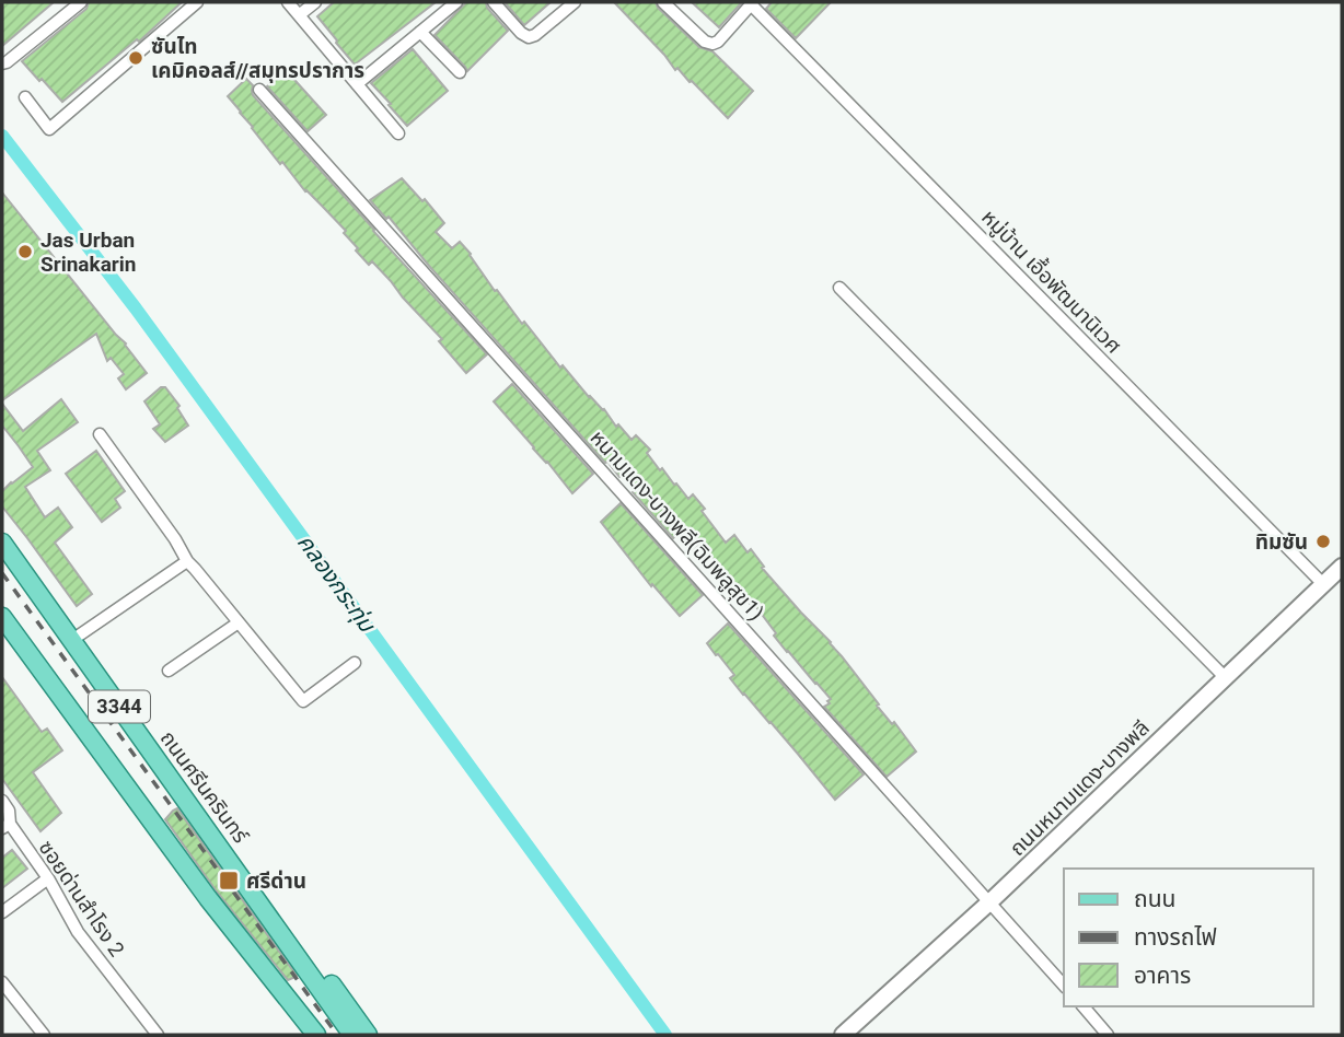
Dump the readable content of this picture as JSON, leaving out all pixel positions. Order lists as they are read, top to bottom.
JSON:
{
  "streets": {
    "main road": ["3344", "ถนนศรีนครินทร์", "ถนนหนามแดง-บางพลี"],
    "street": ["หมู่บ้าน เอื้อพัฒนานิเวศ", "หนามแดง-บางพลี(ฉิมพลูสุข1)", "ซอยด่านสำโรง 2"]
  },
  "crossings": [
    ["หมู่บ้าน เอื้อพัฒนานิเวศ", "ถนนหนามแดง-บางพลี"],
    ["หนามแดง-บางพลี(ฉิมพลูสุข1)", "ถนนหนามแดง-บางพลี"]
  ],
  "water": ["คลองกระทุ่ม"],
  "places": {
    "other": ["ซันไท เคมิคอลส์//สมุทรปราการ", "Jas Urban Srinakarin", "ทิมซัน"],
    "transit": ["ศรีด่าน"]
  },
  "legend": ["ถนน", "ทางรถไฟ", "อาคาร"]
}
